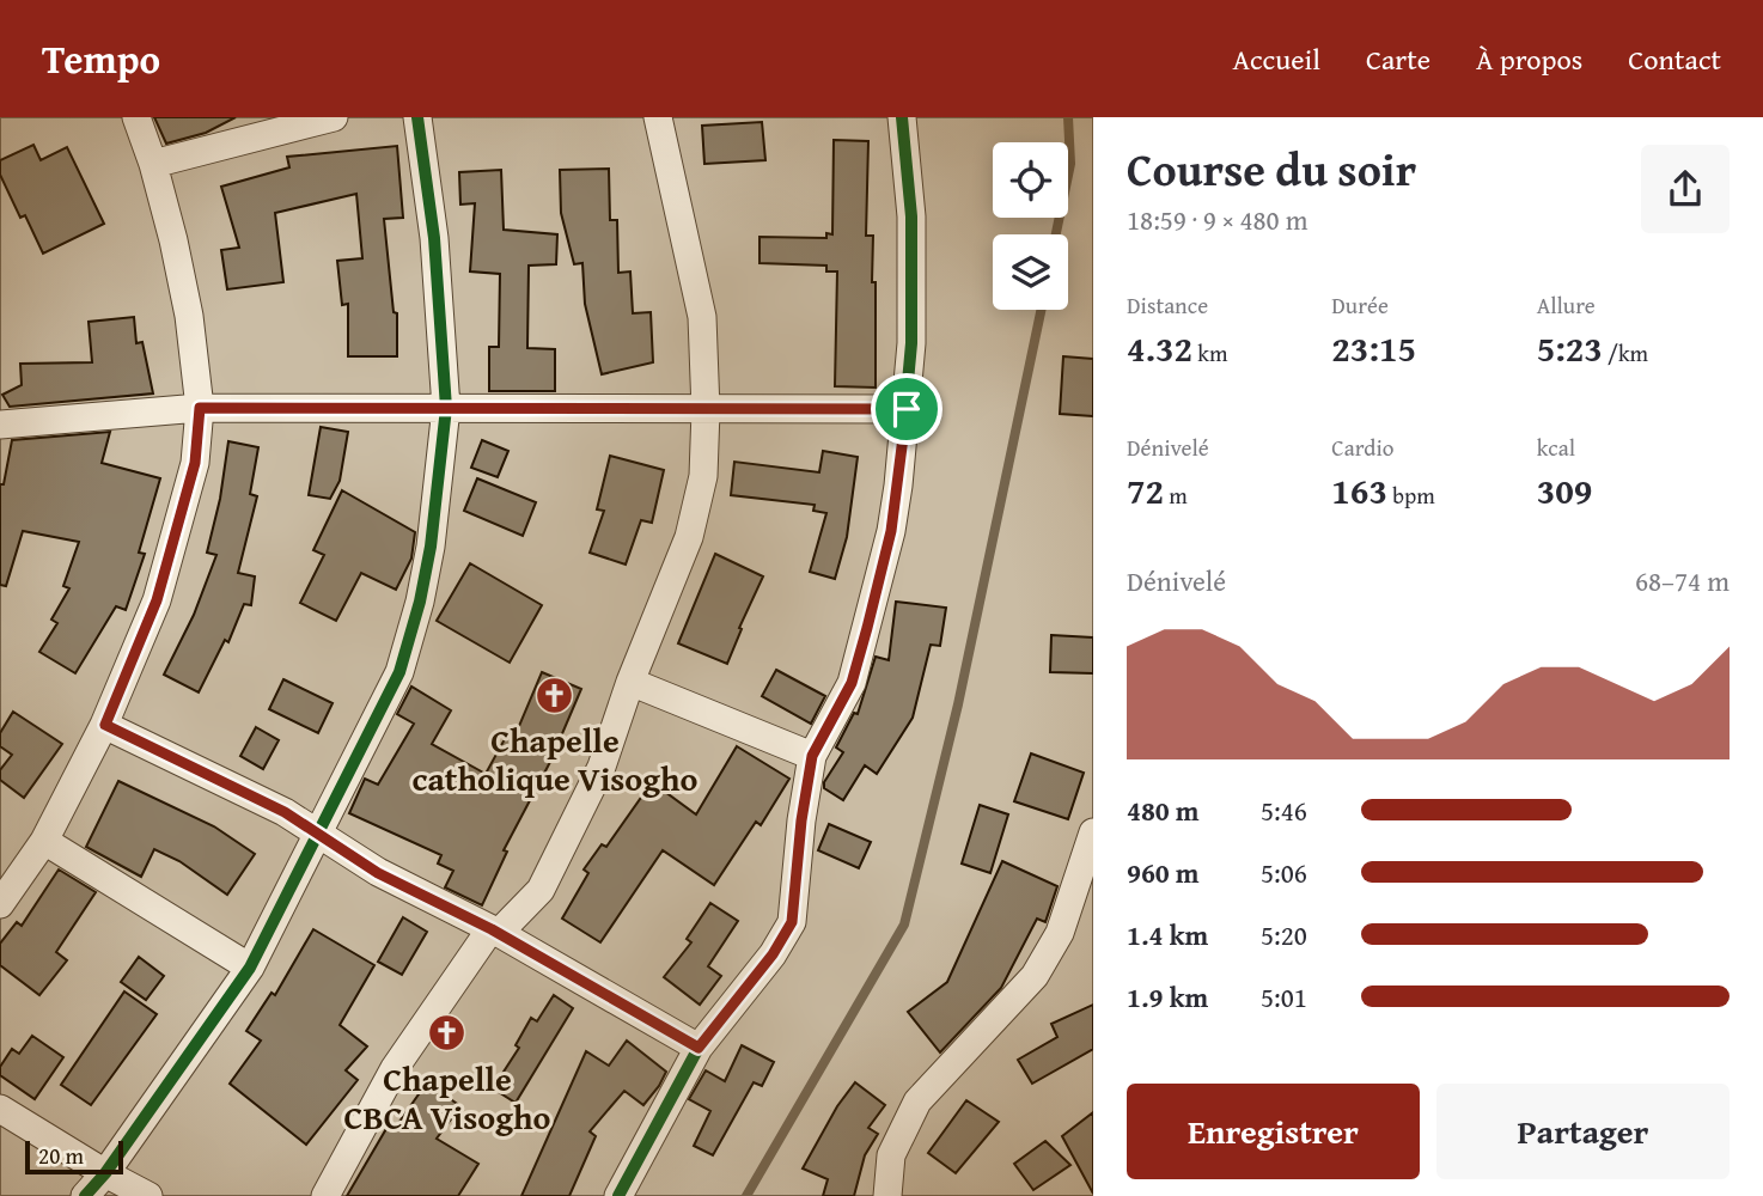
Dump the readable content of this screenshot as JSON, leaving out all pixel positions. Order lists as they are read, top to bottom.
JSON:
{
  "places": {
    "church": ["Chapelle catholique Visogho", "Chapelle CBCA Visogho"]
  },
  "scale_bar": "20 m",
  "page": {
    "header": "Tempo",
    "nav": [
      "Accueil",
      "Carte",
      "À propos",
      "Contact"
    ],
    "heading": ["Course du soir", "18:59 · 9 × 480 m"],
    "stats": [
      ["Distance", "4.32 km"],
      ["Durée", "23:15"],
      ["Allure", "5:23 /km"],
      ["Dénivelé", "72 m"],
      ["Cardio", "163 bpm"],
      ["kcal", "309"]
    ],
    "chart": ["Dénivelé", "68–74 m"],
    "list": [
      {
        "name": "480 m",
        "note": "5:46"
      },
      {
        "name": "960 m",
        "note": "5:06"
      },
      {
        "name": "1.4 km",
        "note": "5:20"
      },
      {
        "name": "1.9 km",
        "note": "5:01"
      }
    ],
    "buttons": ["Enregistrer", "Partager"],
    "scale": "20 m"
  }
}
